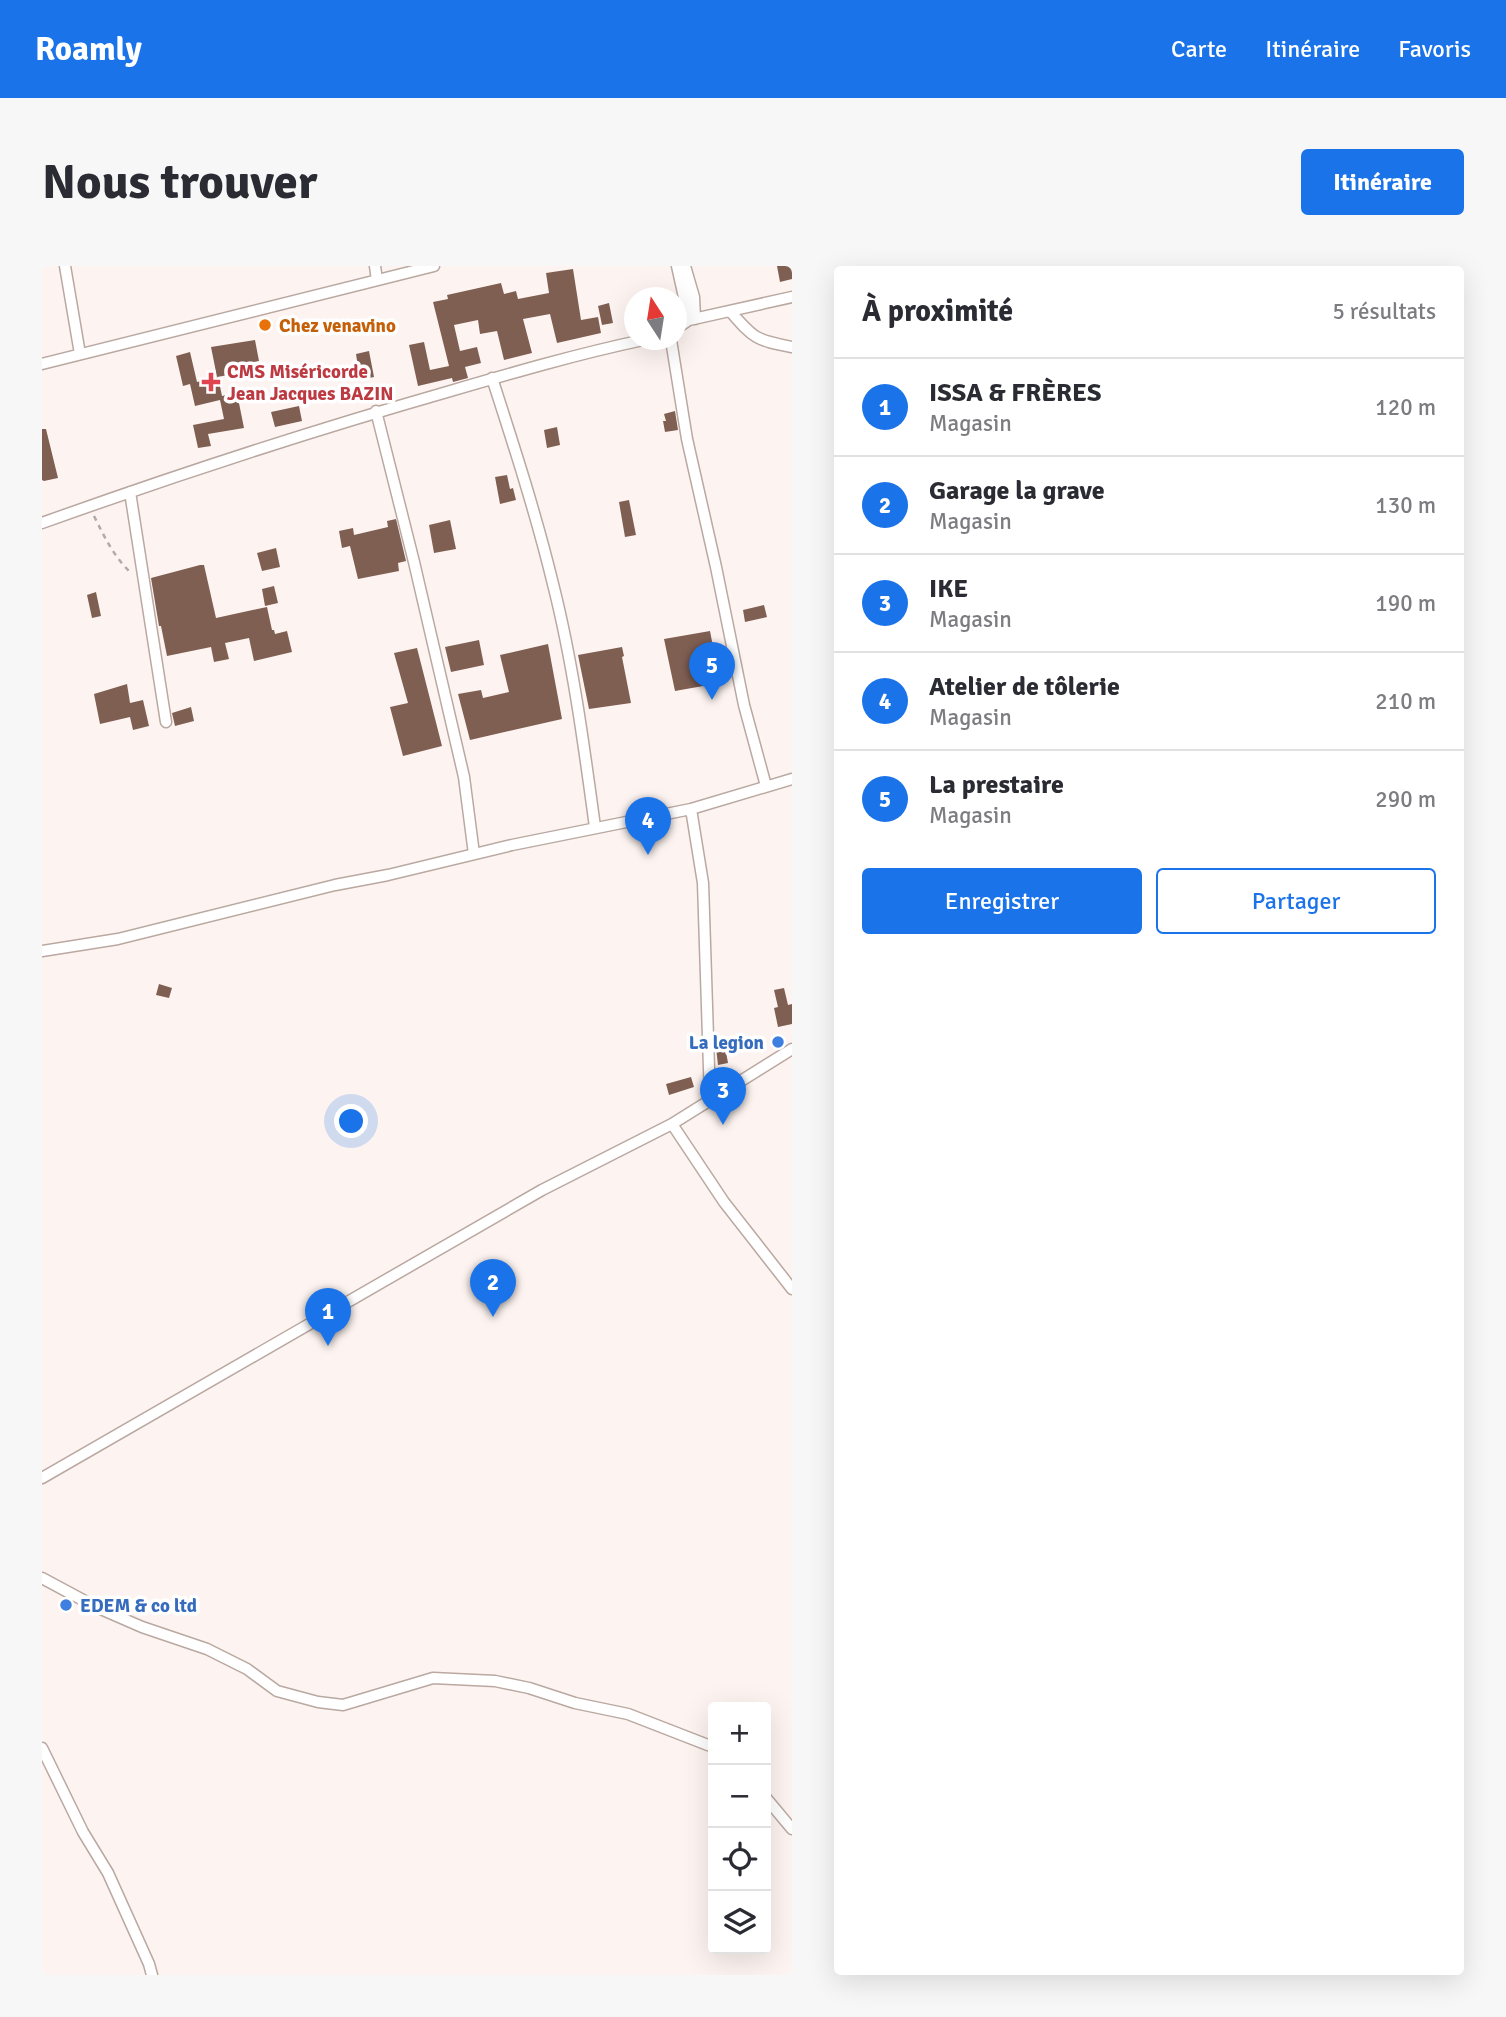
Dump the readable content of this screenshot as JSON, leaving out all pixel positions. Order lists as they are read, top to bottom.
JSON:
{
  "places": {
    "other": ["Chez venavino", "La legion", "EDEM & co ltd"],
    "health": ["CMS Miséricorde Jean Jacques BAZIN"]
  },
  "north": "top",
  "page": {
    "header": "Roamly",
    "nav": ["Carte", "Itinéraire", "Favoris"],
    "buttons": [
      "Itinéraire",
      ["Enregistrer", "Partager"]
    ],
    "title": "Nous trouver",
    "heading": ["À proximité", "5 résultats"],
    "list": [
      {
        "mark": "1",
        "name": "ISSA & FRÈRES",
        "note": "Magasin",
        "value": "120 m"
      },
      {
        "mark": "2",
        "name": "Garage la grave",
        "note": "Magasin",
        "value": "130 m"
      },
      {
        "mark": "3",
        "name": "IKE",
        "note": "Magasin",
        "value": "190 m"
      },
      {
        "mark": "4",
        "name": "Atelier de tôlerie",
        "note": "Magasin",
        "value": "210 m"
      },
      {
        "mark": "5",
        "name": "La prestaire",
        "note": "Magasin",
        "value": "290 m"
      }
    ],
    "pins": [
      "5",
      "4",
      "3",
      "2",
      "1"
    ],
    "map_buttons": ["+", "−"]
  }
}
